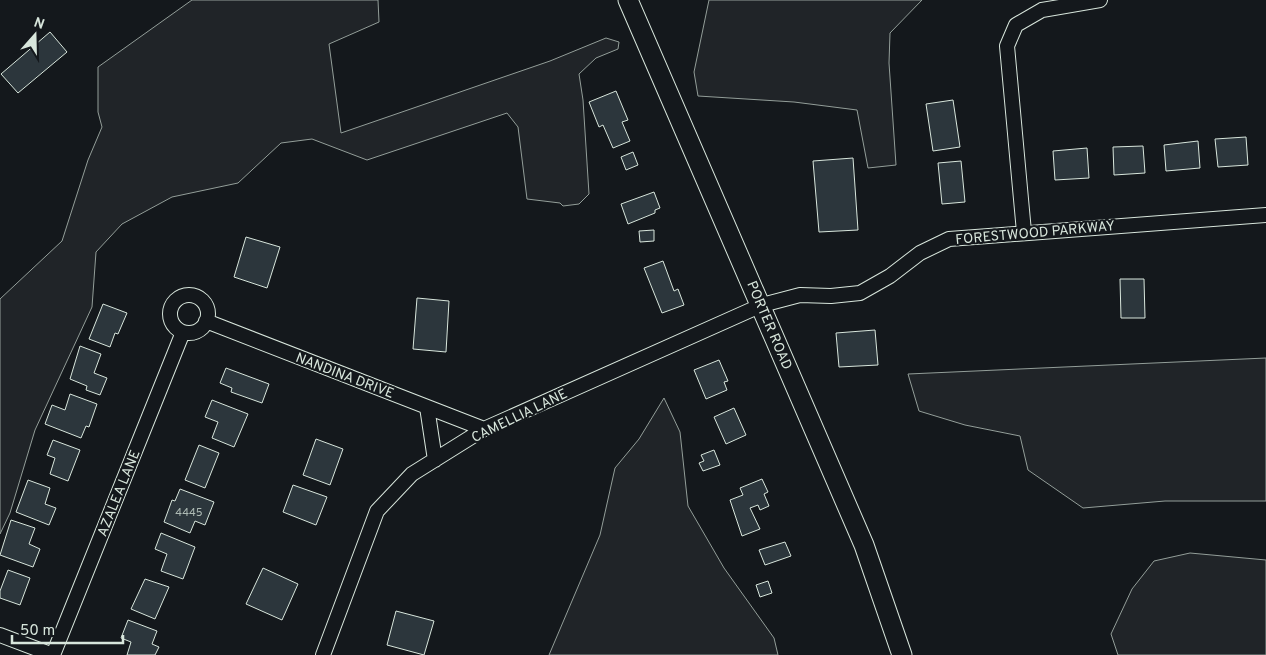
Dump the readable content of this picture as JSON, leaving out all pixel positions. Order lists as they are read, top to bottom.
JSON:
{
  "streets": {
    "main road": ["PORTER ROAD"],
    "street": [
      "FORESTWOOD PARKWAY",
      "NANDINA DRIVE",
      "CAMELLIA LANE",
      "AZALEA LANE"
    ]
  },
  "crossings": [
    ["FORESTWOOD PARKWAY", "PORTER ROAD"],
    ["FORESTWOOD PARKWAY", "CAMELLIA LANE"],
    ["PORTER ROAD", "CAMELLIA LANE"],
    ["NANDINA DRIVE", "CAMELLIA LANE"],
    ["NANDINA DRIVE", "AZALEA LANE"]
  ],
  "house_numbers": ["4445"],
  "scale_bar": "50 m",
  "north": "top"
}
